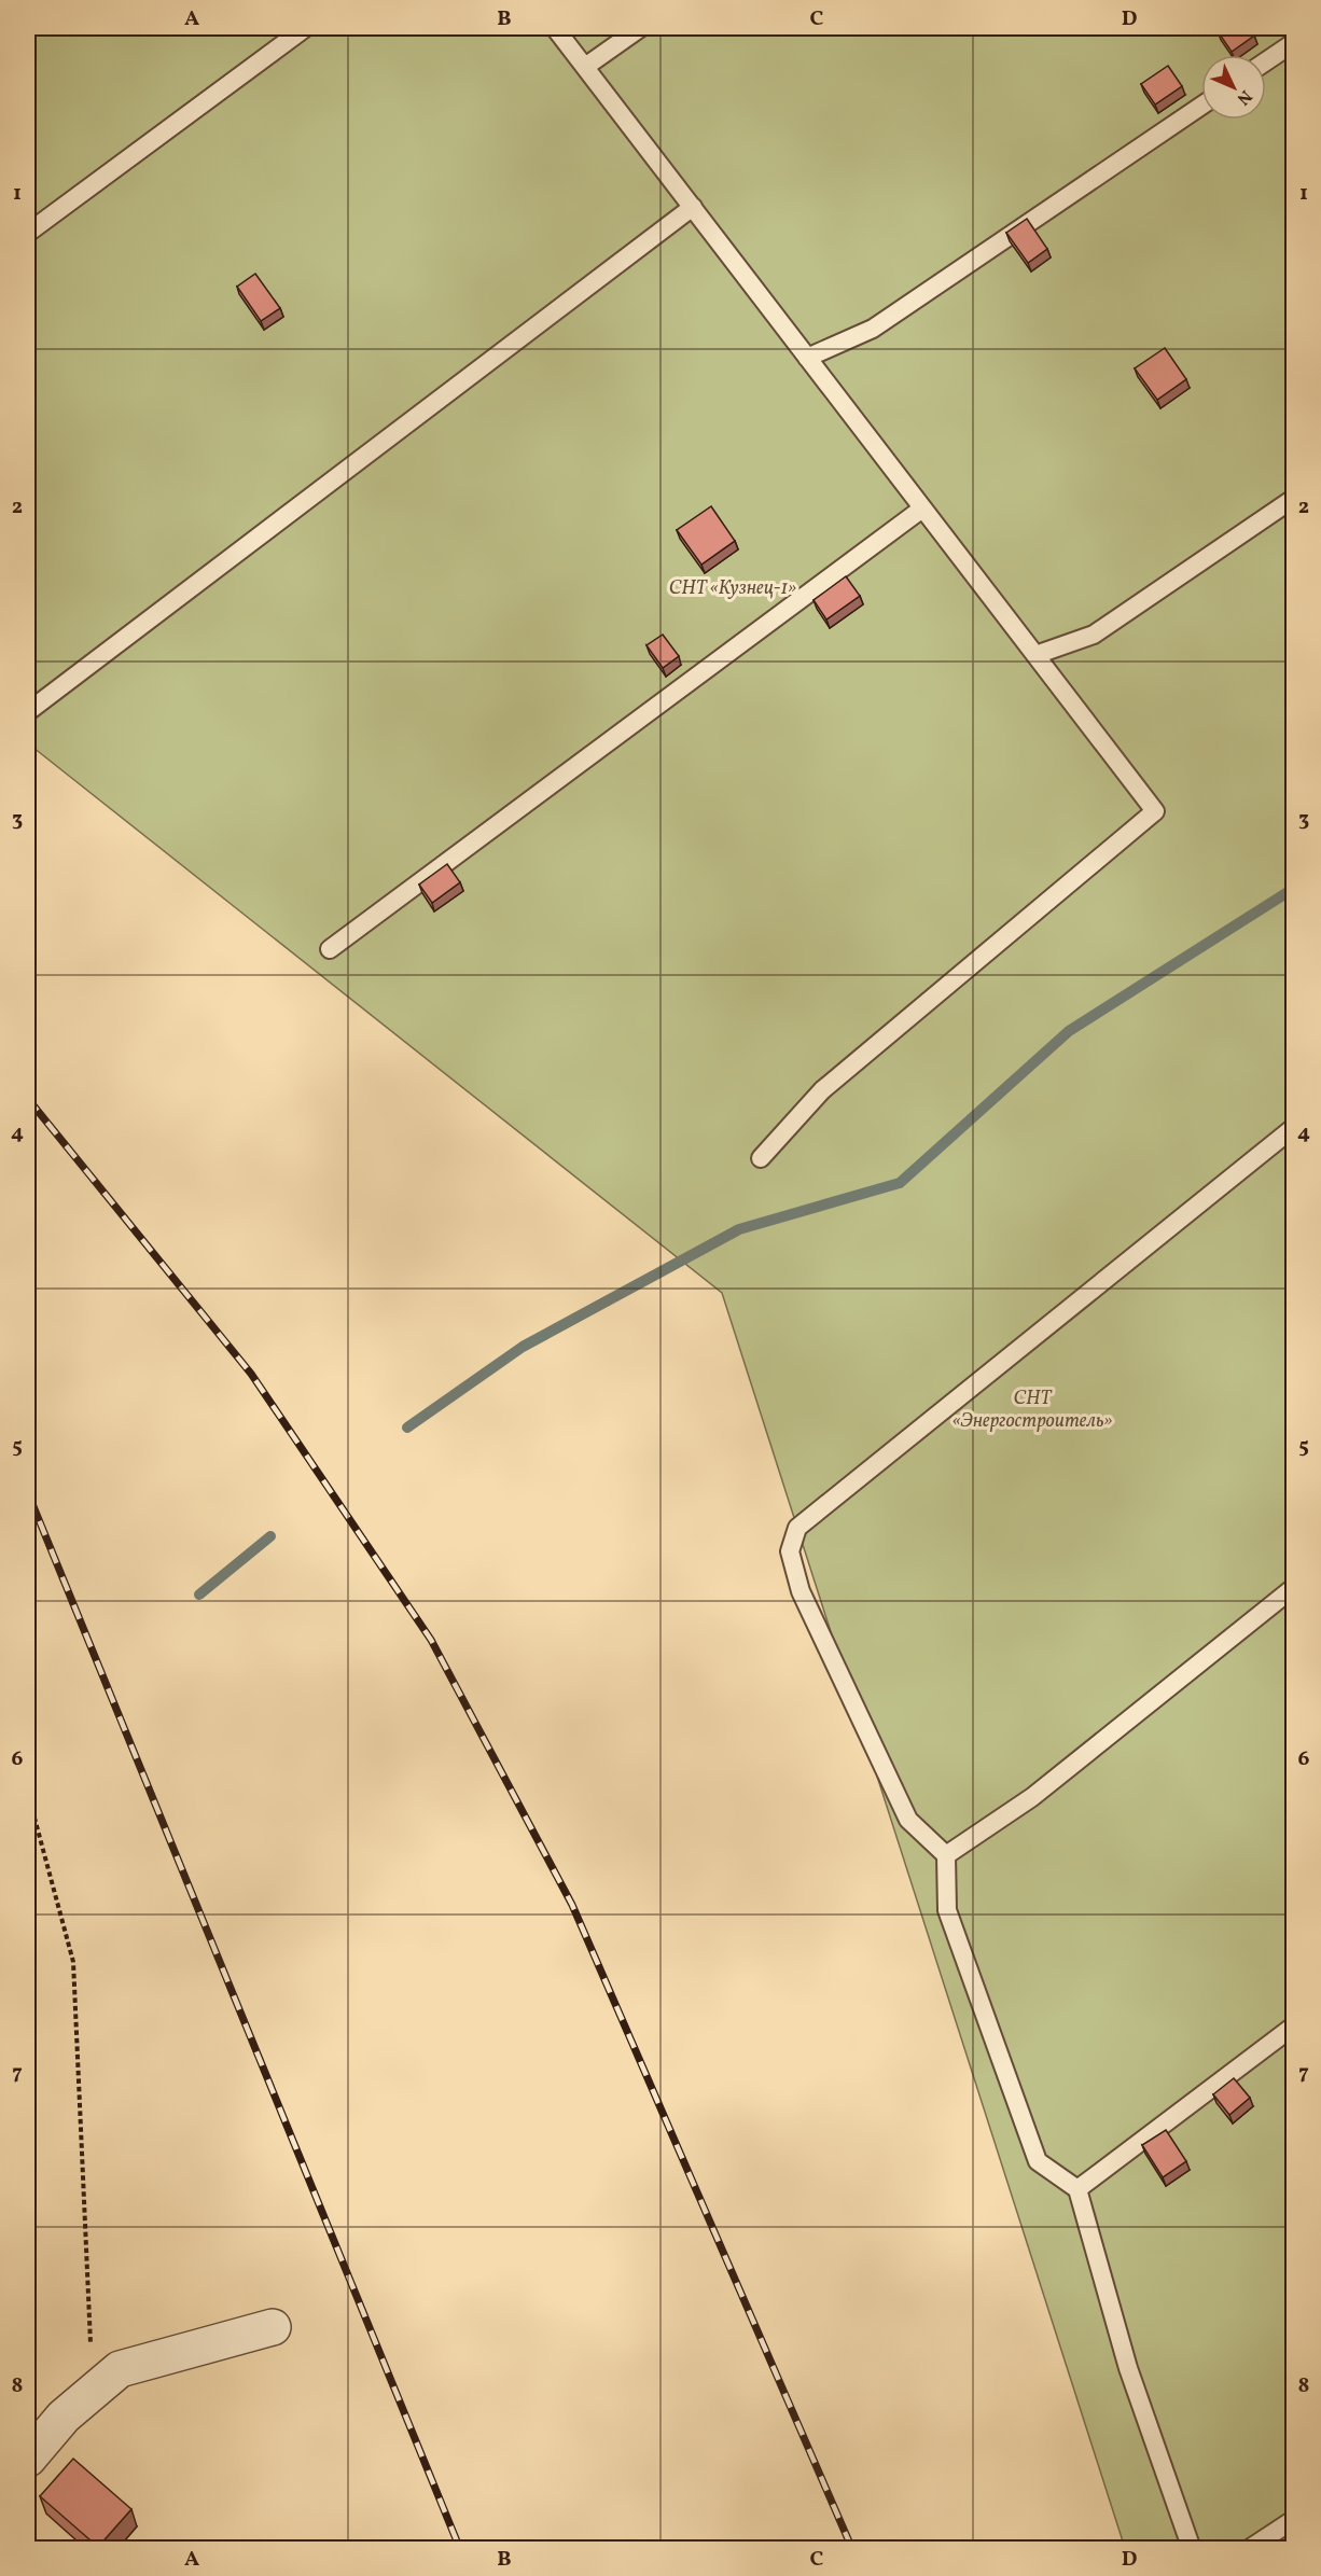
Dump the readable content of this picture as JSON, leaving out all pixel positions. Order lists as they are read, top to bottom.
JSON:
{
  "parks": ["СНТ «Кузнец-1»", "СНТ «Энергостроитель»"],
  "north": "bottom right",
  "grid": {
    "columns": [
      "A",
      "B",
      "C",
      "D"
    ],
    "rows": [
      "1",
      "2",
      "3",
      "4",
      "5",
      "6",
      "7",
      "8"
    ]
  }
}
